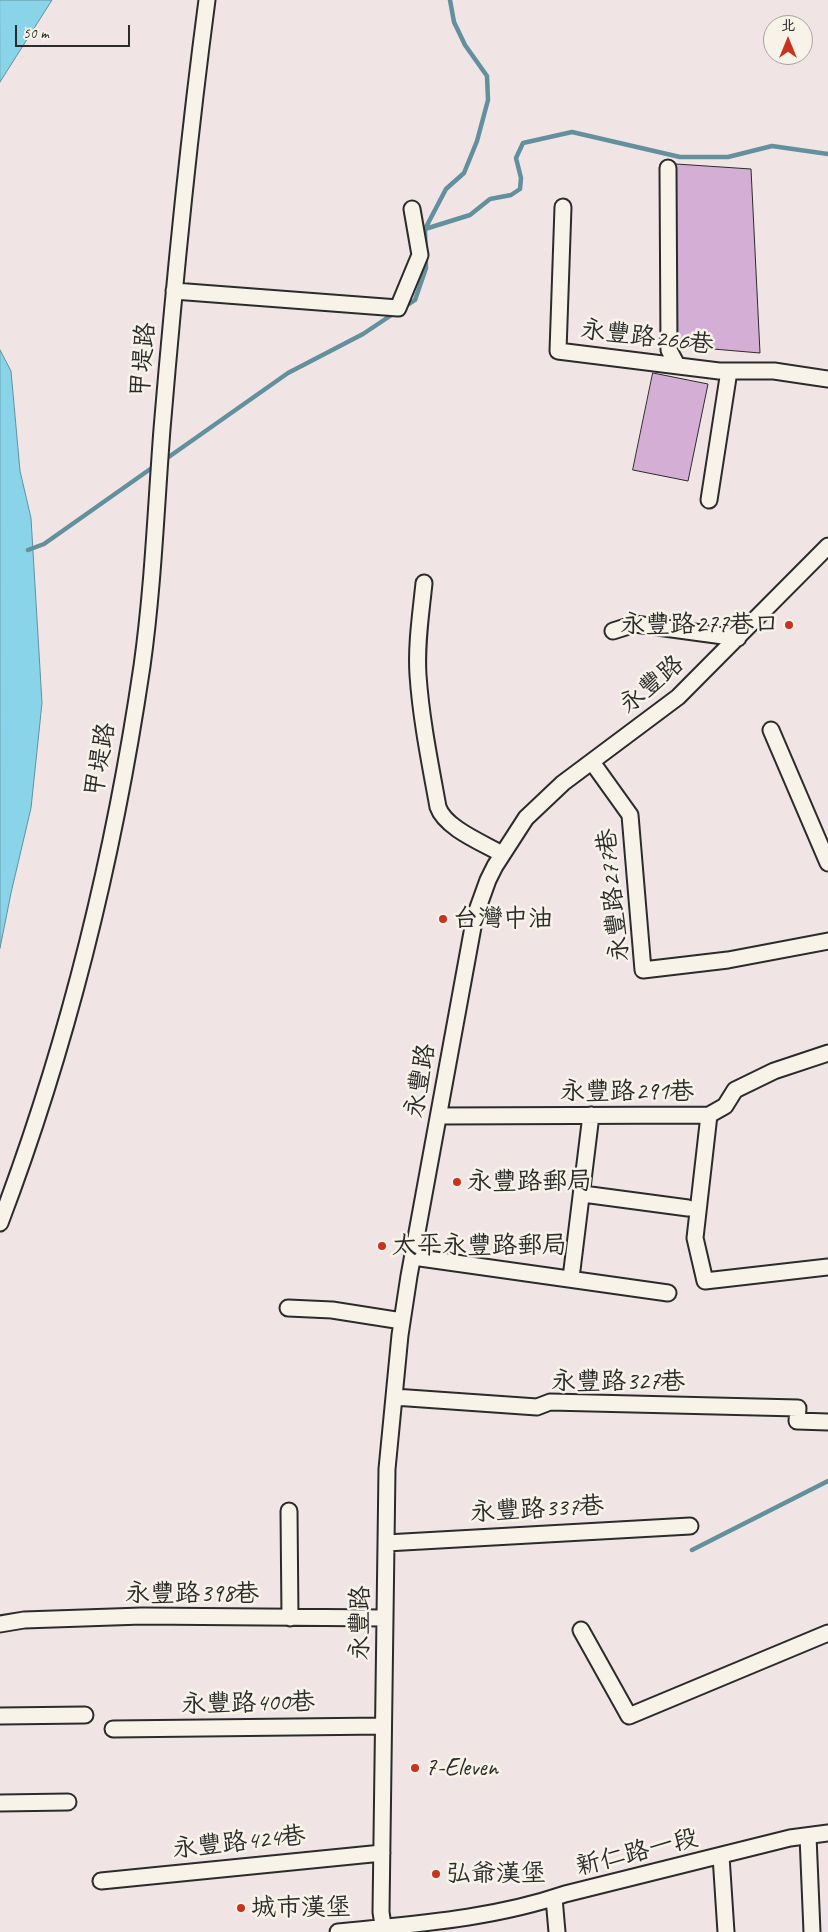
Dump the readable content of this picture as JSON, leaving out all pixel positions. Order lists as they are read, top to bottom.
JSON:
{
  "streets": {
    "street": [
      "永豐路266巷",
      "甲堤路",
      "永豐路",
      "永豐路277巷",
      "永豐路291巷",
      "永豐路327巷",
      "永豐路337巷",
      "永豐路398巷",
      "永豐路400巷",
      "永豐路424巷",
      "新仁路一段"
    ]
  },
  "crossings": [
    ["永豐路", "永豐路277巷"],
    ["永豐路", "永豐路291巷"],
    ["永豐路", "永豐路327巷"],
    ["永豐路", "永豐路337巷"],
    ["永豐路", "永豐路398巷"],
    ["永豐路", "永豐路400巷"],
    ["永豐路", "永豐路424巷"],
    ["永豐路", "新仁路一段"]
  ],
  "places": [
    "永豐路277巷口",
    "台灣中油",
    "永豐路郵局",
    "太平永豐路郵局",
    "7-Eleven",
    "弘爺漢堡",
    "城市漢堡"
  ],
  "scale_bar": "50 m",
  "north": "top"
}
